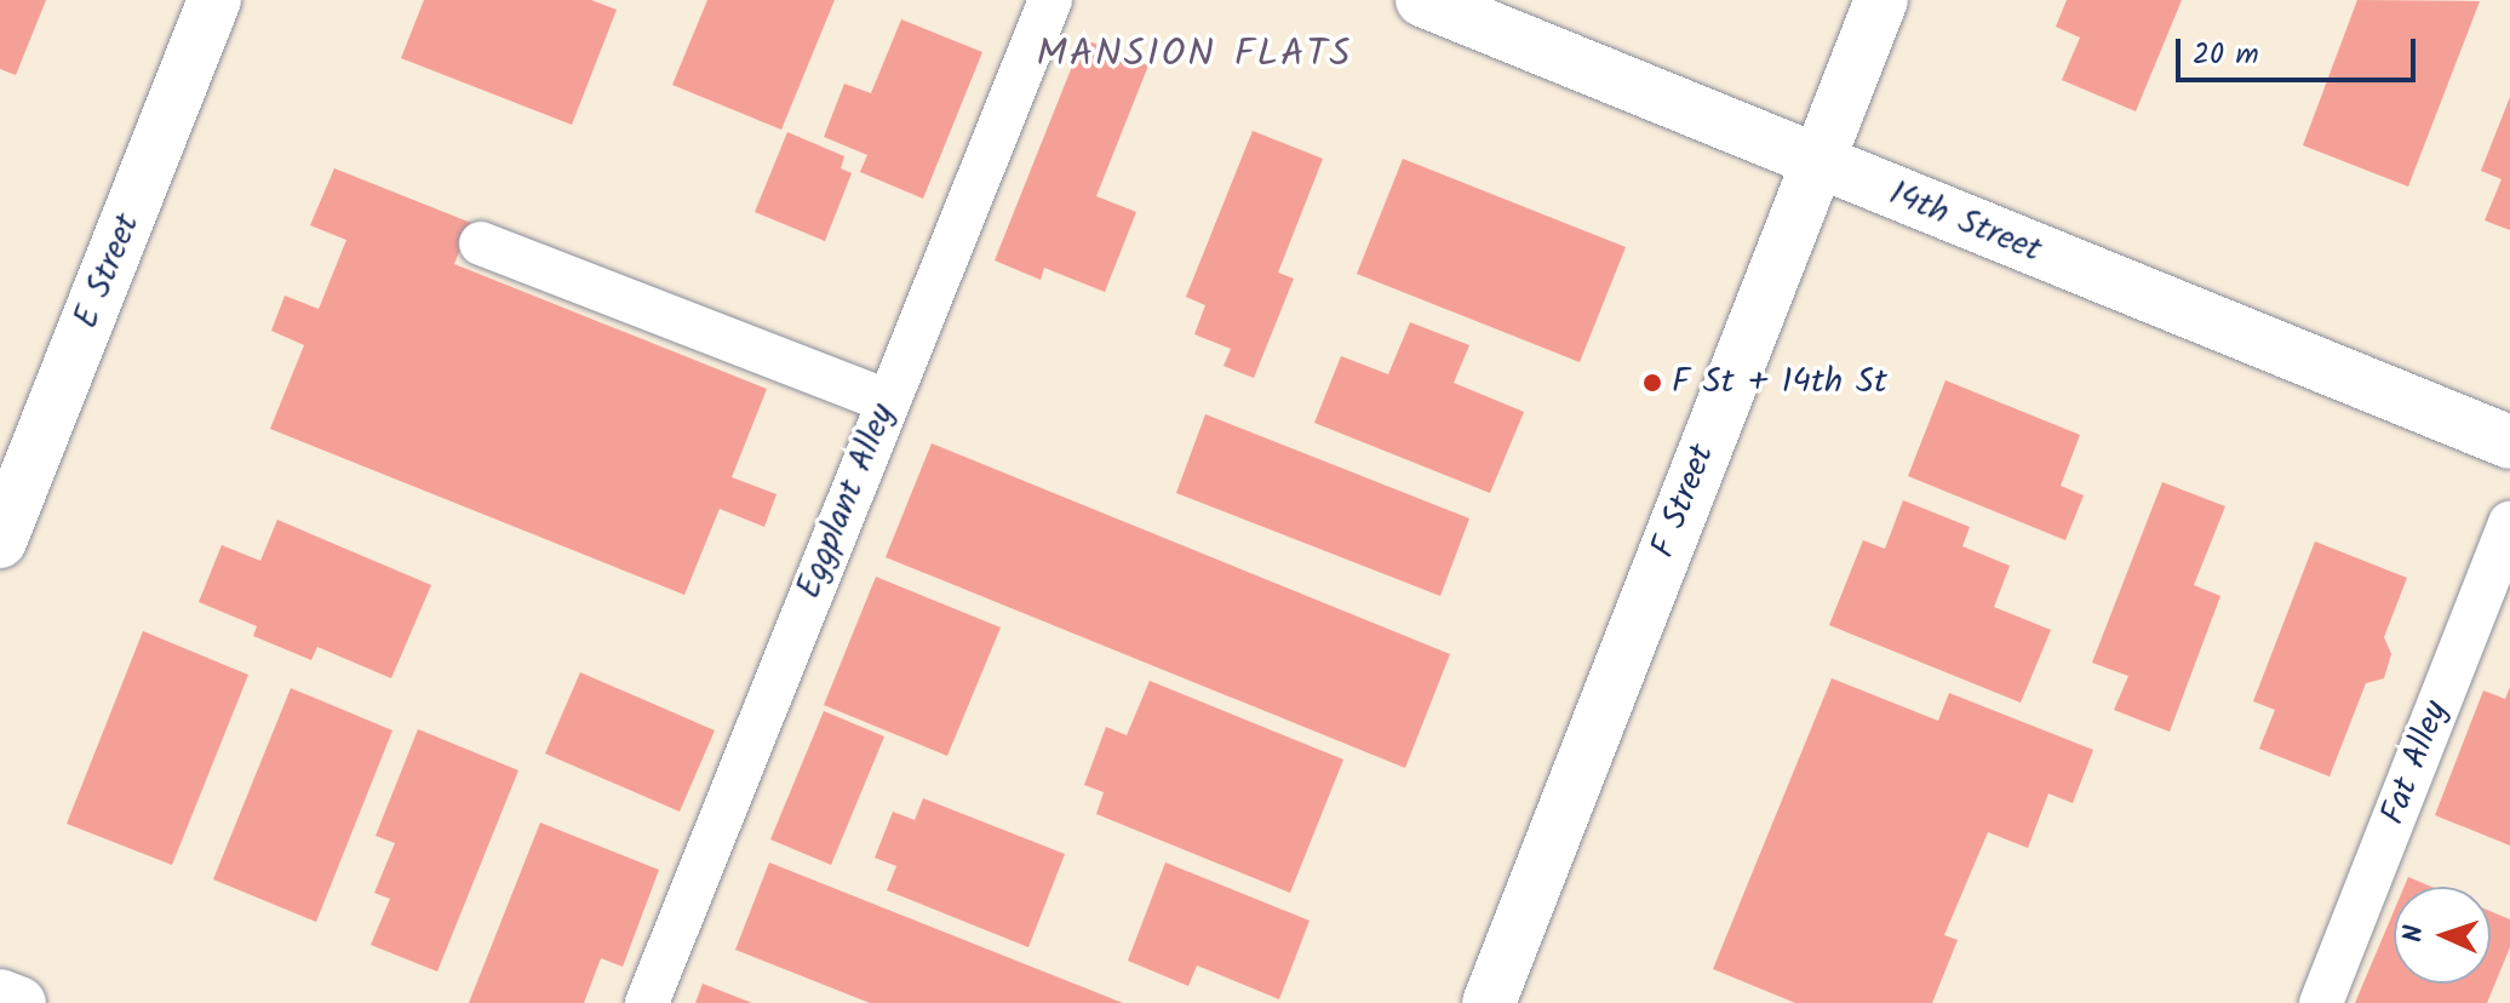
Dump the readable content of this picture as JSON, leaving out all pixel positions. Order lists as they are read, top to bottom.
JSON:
{
  "streets": {
    "street": ["14th Street", "E Street", "F Street"],
    "lane": ["Eggplant Alley", "Fat Alley"]
  },
  "crossings": [
    ["14th Street", "F Street"]
  ],
  "districts": ["MANSION FLATS"],
  "places": ["F St + 14th St"],
  "scale_bar": "20 m",
  "north": "left"
}
